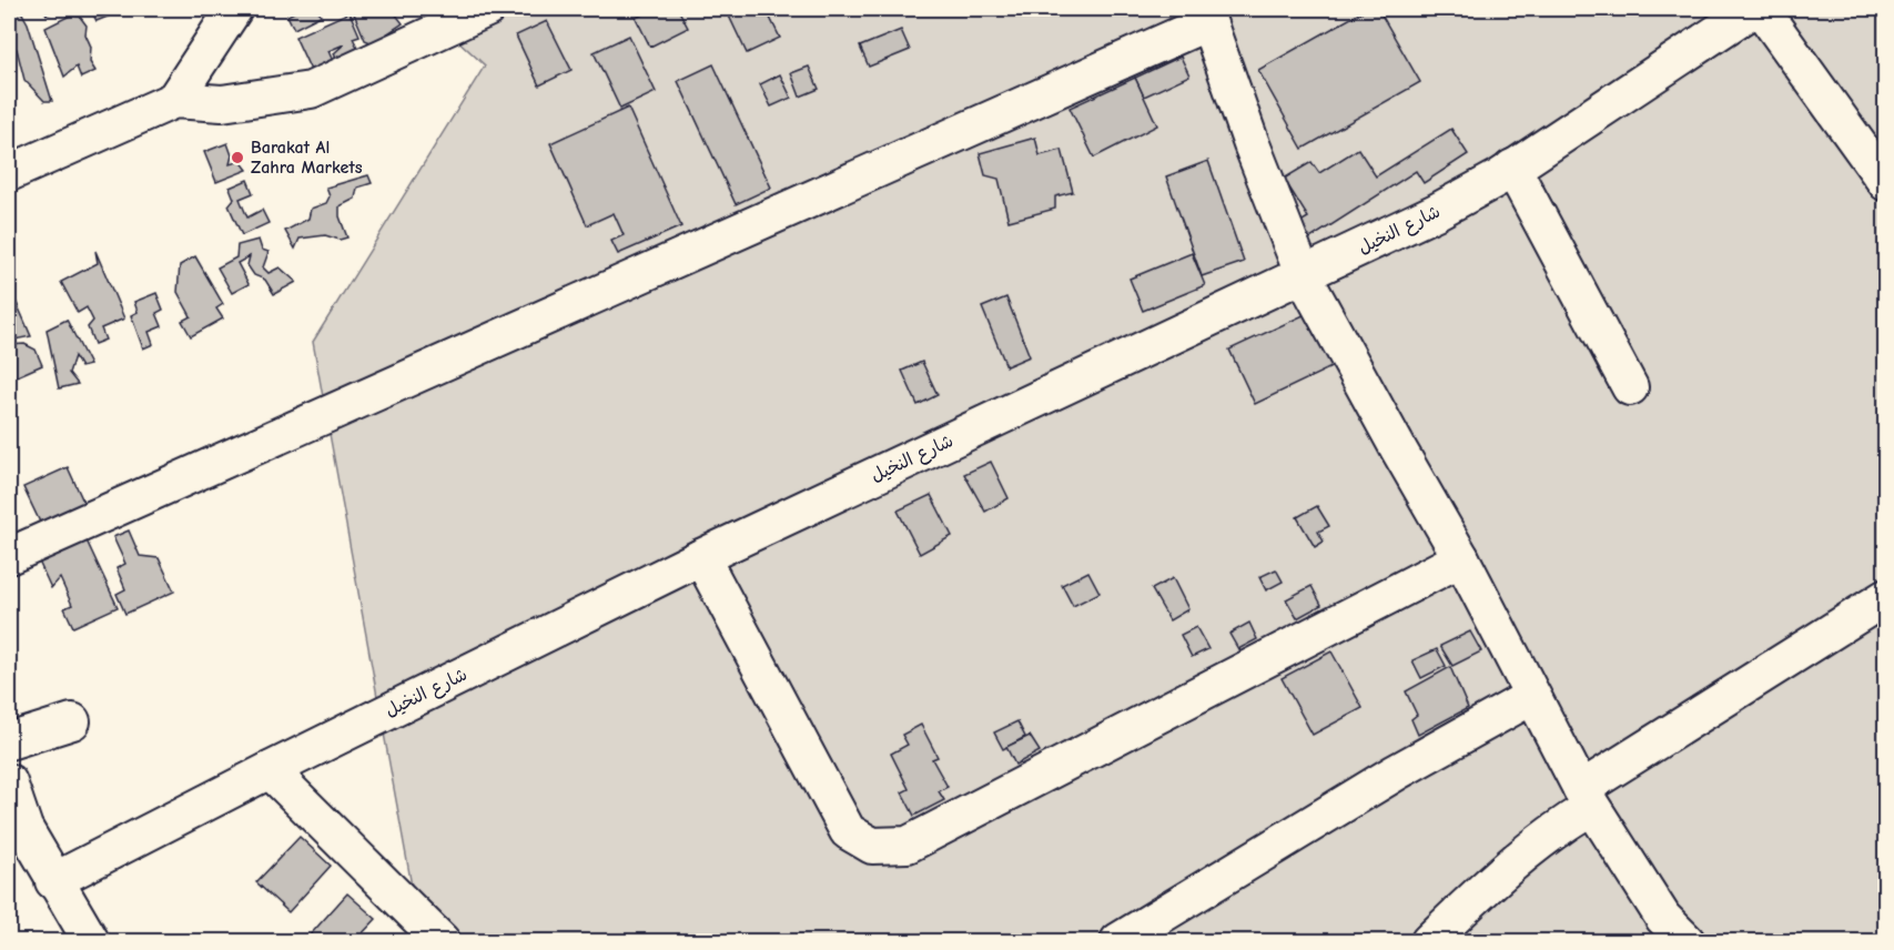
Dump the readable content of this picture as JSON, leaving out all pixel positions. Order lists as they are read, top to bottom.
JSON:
{
  "streets": {
    "street": ["شارع النخيل"]
  },
  "places": ["Barakat Al Zahra Markets"]
}
